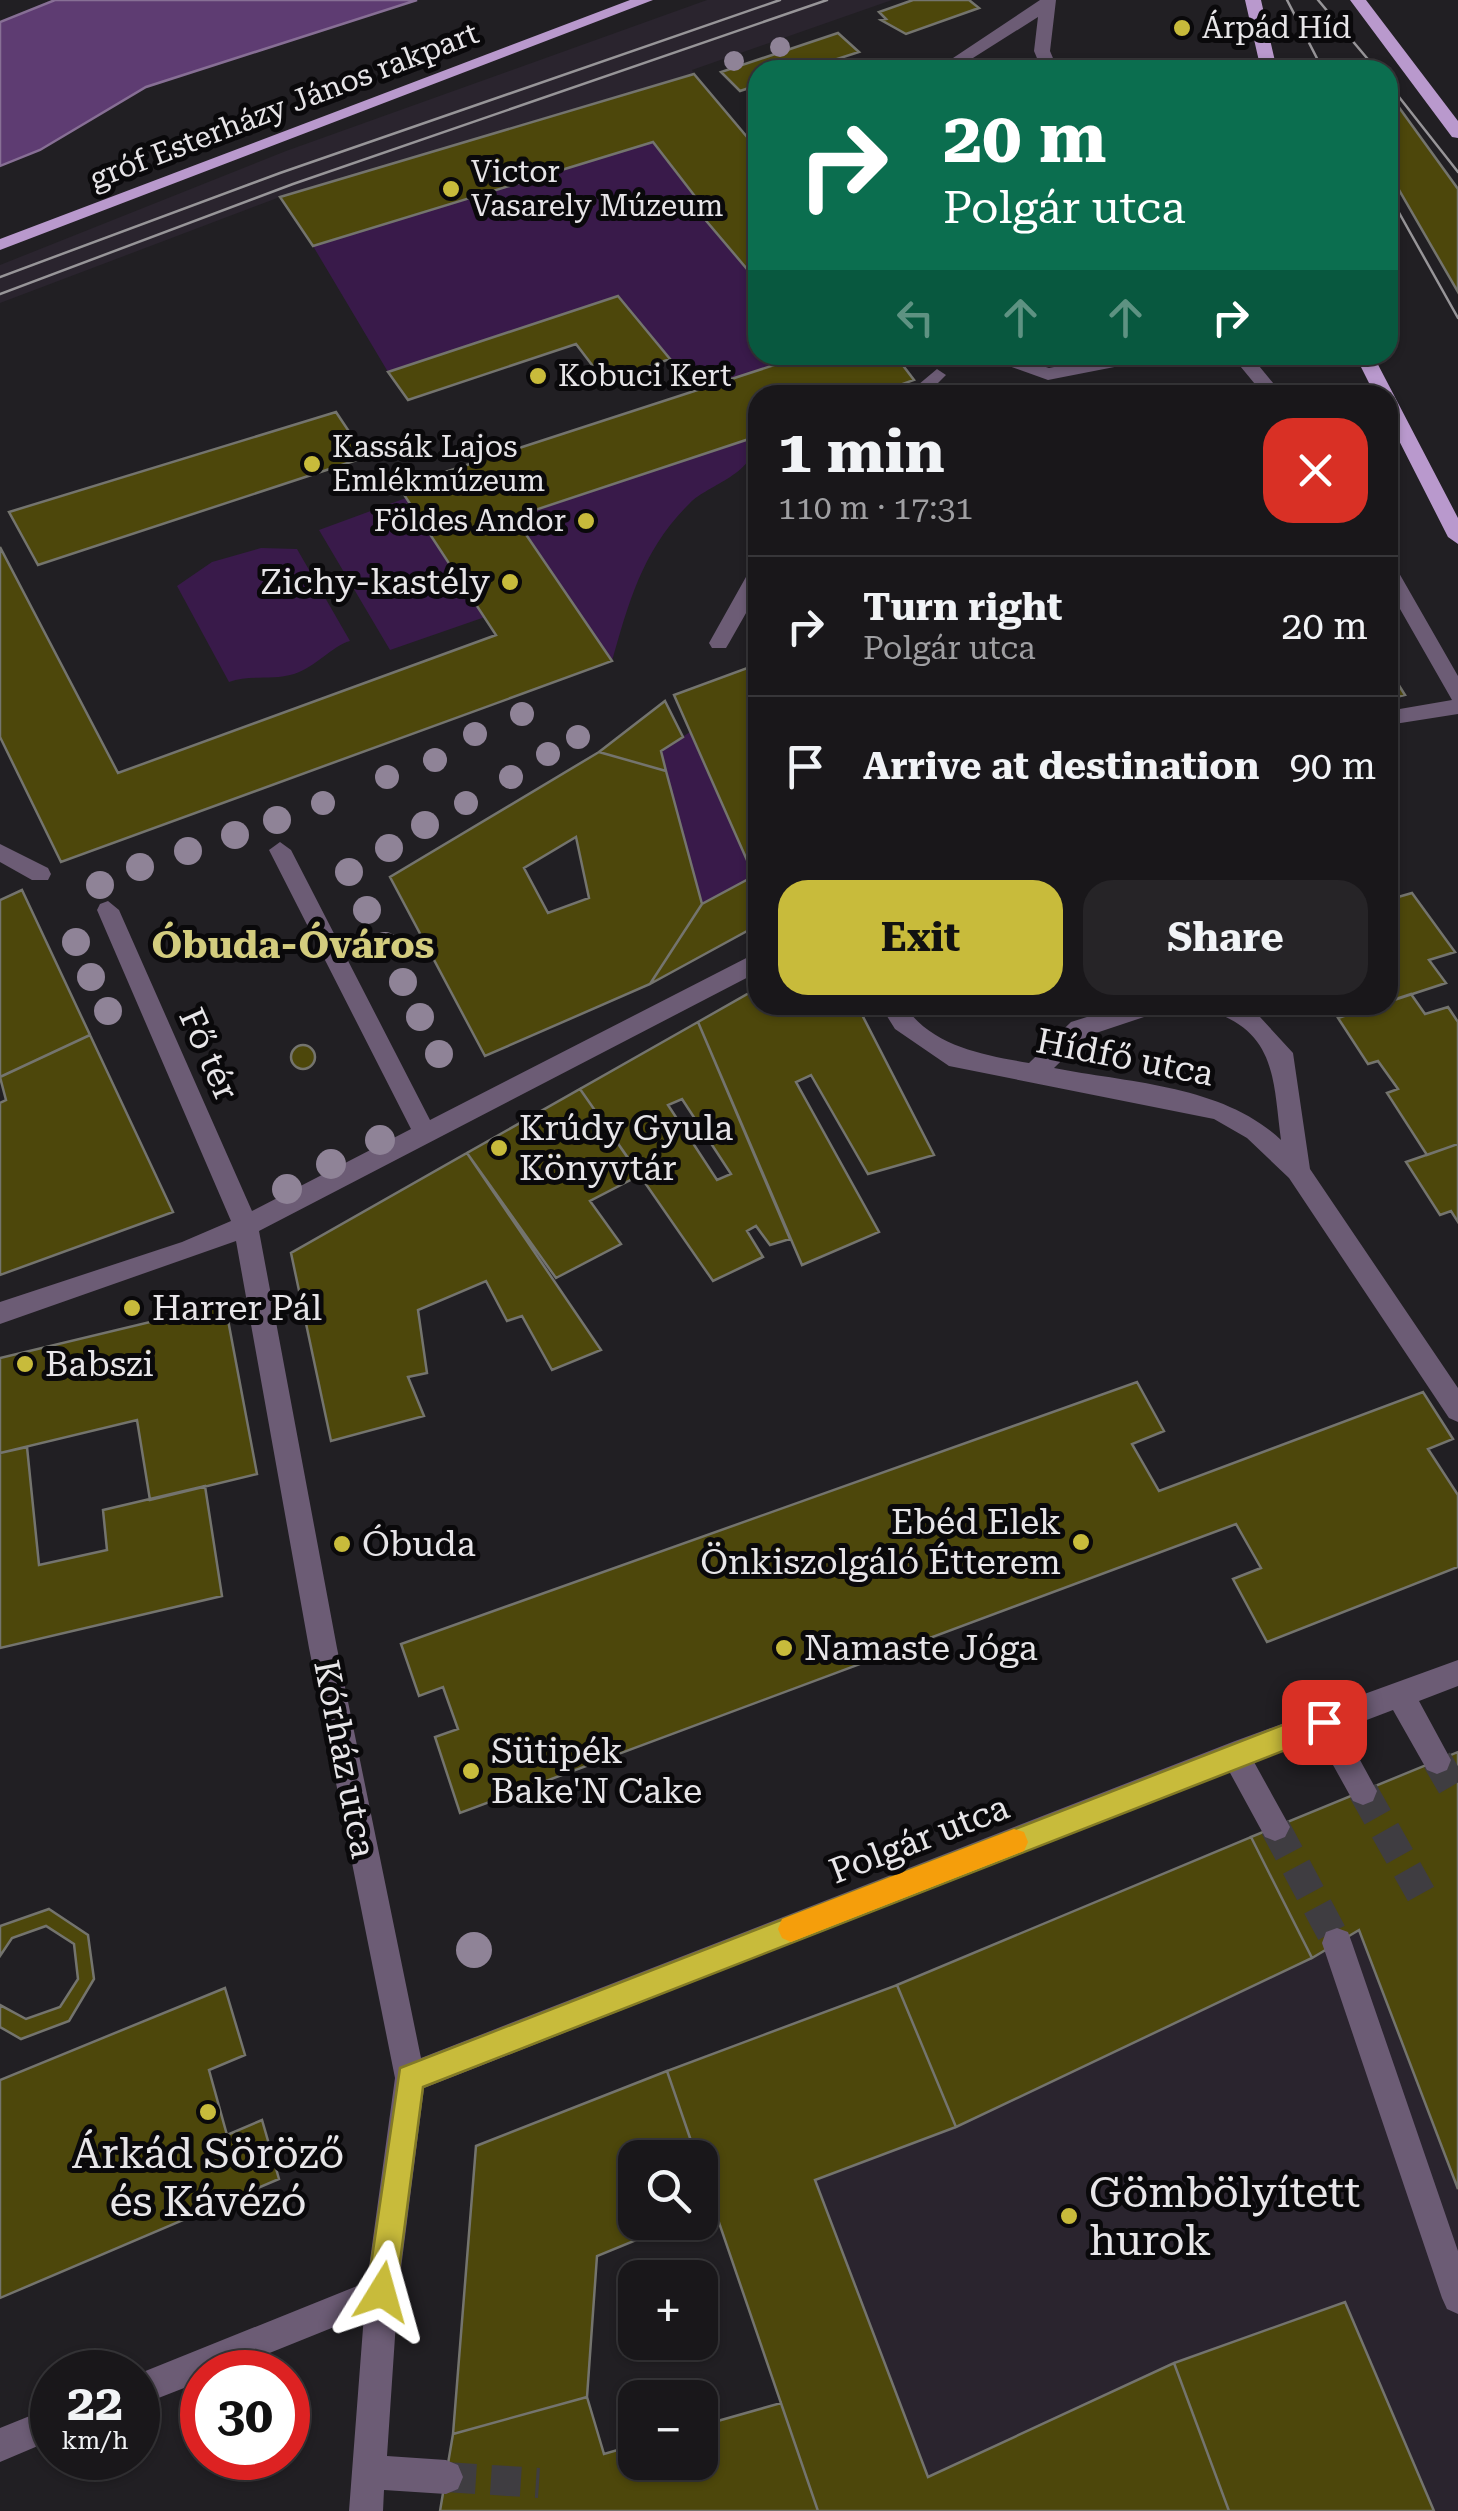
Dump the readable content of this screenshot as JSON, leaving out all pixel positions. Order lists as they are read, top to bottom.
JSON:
{
  "streets": {
    "main road": ["gróf Esterházy János rakpart"],
    "street": [
      "Fő tér",
      "Hídfő utca",
      "Kórház utca",
      "Polgár utca"
    ]
  },
  "crossings": [
    ["Fő tér", "Kórház utca"],
    ["Kórház utca", "Polgár utca"]
  ],
  "districts": ["Óbuda-Óváros"],
  "places": [
    "Árpád Híd",
    "Victor Vasarely Múzeum",
    "Kobuci Kert",
    "Kassák Lajos Emlékmúzeum",
    "Földes Andor",
    "Zichy-kastély",
    "Krúdy Gyula Könyvtár",
    "Harrer Pál",
    "Babszi",
    "Ebéd Elek Önkiszolgáló Étterem",
    "Óbuda",
    "Namaste Jóga",
    "Sütipék Bake'N Cake",
    "Árkád Söröző és Kávézó",
    "Gömbölyített hurok"
  ],
  "page": {
    "turn": ["20 m", "Polgár utca"],
    "heading": ["1 min", "110 m · 17:31"],
    "list": [
      {
        "name": "Turn right",
        "note": "Polgár utca",
        "value": "20 m"
      },
      {
        "name": "Arrive at destination",
        "value": "90 m"
      }
    ],
    "buttons": ["Exit", "Share"],
    "map_buttons": ["+", "−"],
    "speed": "22 km/h",
    "limit": "30"
  }
}
